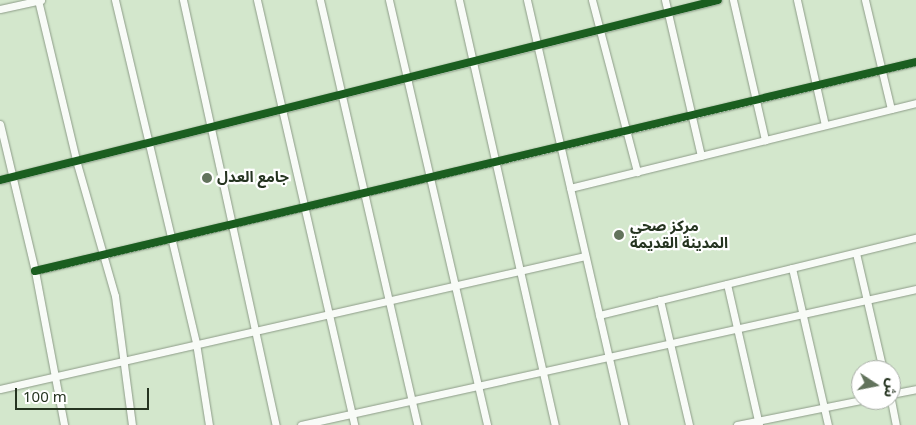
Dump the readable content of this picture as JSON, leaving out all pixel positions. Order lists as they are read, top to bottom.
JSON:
{
  "places": ["جامع العدل", "مركز صحي المدينة القديمة"],
  "scale_bar": "100 m",
  "north": "right"
}
